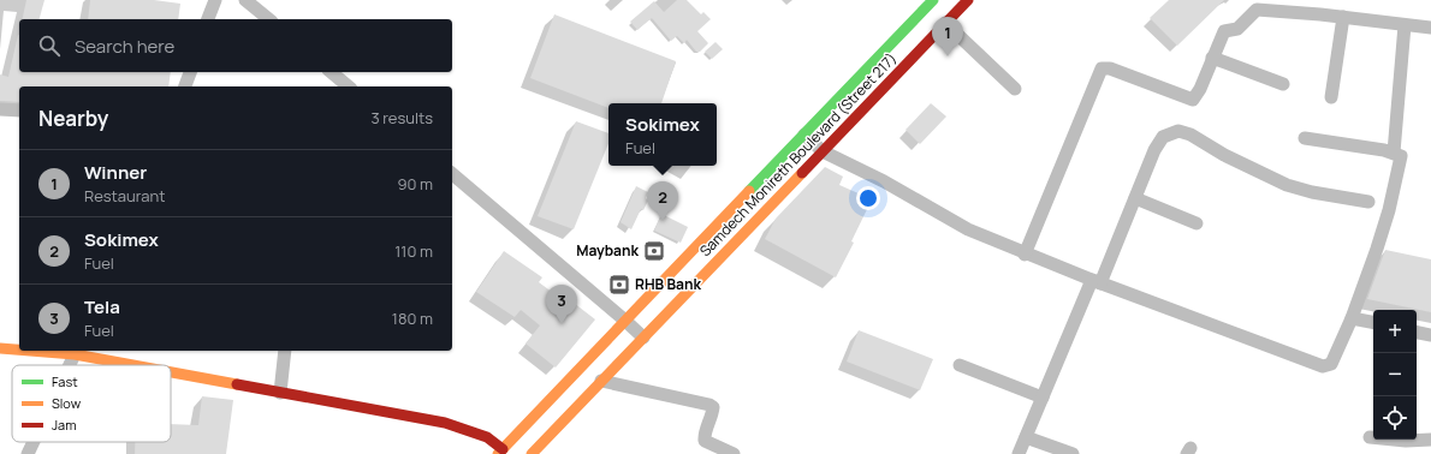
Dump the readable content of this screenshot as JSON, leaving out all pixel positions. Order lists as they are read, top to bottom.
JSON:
{
  "streets": {
    "main road": ["Samdech Monireth Boulevard (Street 217)"]
  },
  "places": {
    "bank": ["Maybank", "RHB Bank"]
  },
  "legend": ["Fast", "Slow", "Jam"],
  "page": {
    "pins": ["1", "2", "3"],
    "search": "Search here",
    "heading": ["Nearby", "3 results"],
    "popup": ["Sokimex", "Fuel"],
    "list": [
      {
        "mark": "1",
        "name": "Winner",
        "note": "Restaurant",
        "value": "90 m"
      },
      {
        "mark": "2",
        "name": "Sokimex",
        "note": "Fuel",
        "value": "110 m"
      },
      {
        "mark": "3",
        "name": "Tela",
        "note": "Fuel",
        "value": "180 m"
      }
    ],
    "map_buttons": ["+", "−"]
  }
}
